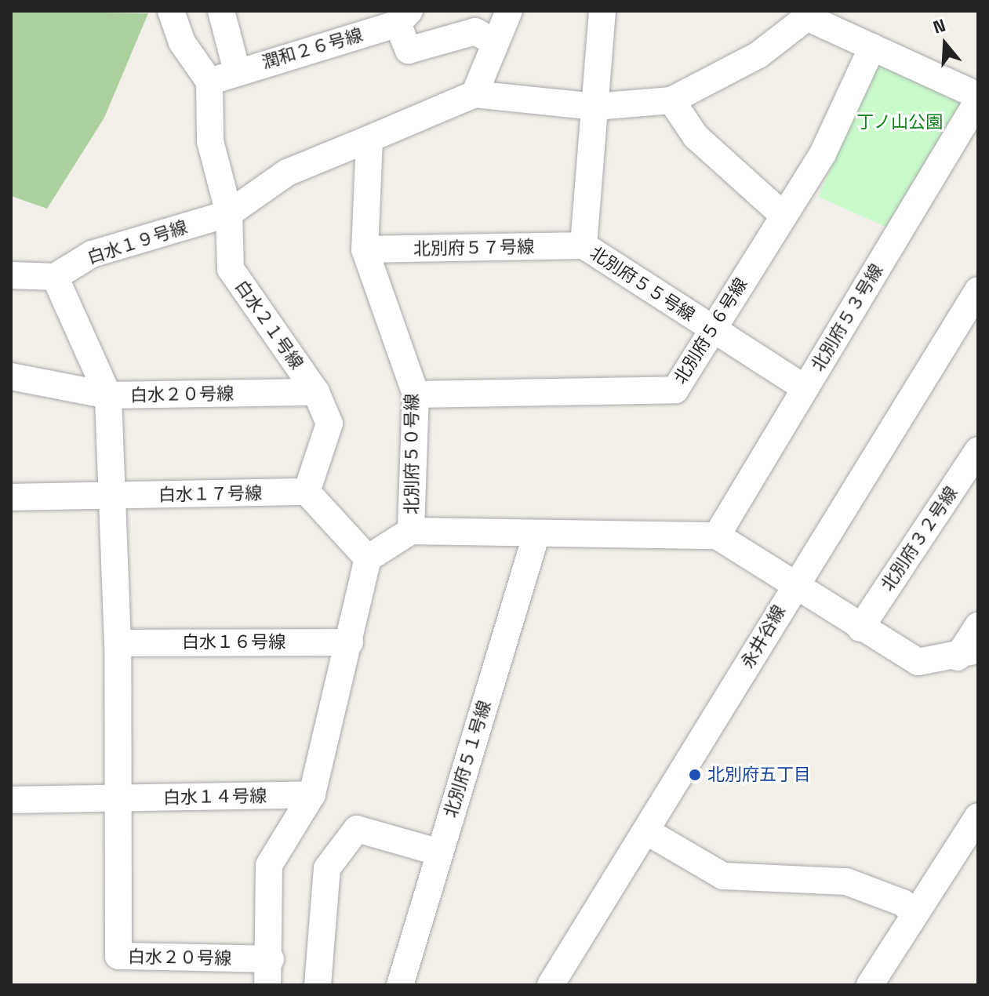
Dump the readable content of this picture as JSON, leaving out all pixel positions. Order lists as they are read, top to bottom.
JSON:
{
  "streets": {
    "street": [
      "潤和２６号線",
      "白水１９号線",
      "北別府５７号線",
      "北別府５５号線",
      "北別府５３号線",
      "白水２１号線",
      "北別府５６号線",
      "白水２０号線",
      "北別府５０号線",
      "白水１７号線",
      "北別府３２号線",
      "永井谷線",
      "白水１６号線",
      "北別府５１号線",
      "白水１４号線"
    ]
  },
  "crossings": [
    ["潤和２６号線", "白水２１号線"],
    ["白水１９号線", "白水２１号線"],
    ["北別府５７号線", "北別府５５号線"],
    ["北別府５７号線", "北別府５０号線"],
    ["北別府５５号線", "北別府５３号線"],
    ["北別府５５号線", "北別府５６号線"],
    ["北別府５３号線", "北別府５０号線"],
    ["白水２１号線", "白水２０号線"],
    ["北別府５６号線", "北別府５０号線"],
    ["白水２０号線", "白水１７号線"],
    ["白水２０号線", "白水１６号線"],
    ["白水２０号線", "白水１４号線"],
    ["北別府５０号線", "北別府５１号線"]
  ],
  "parks": ["丁ノ山公園"],
  "places": ["北別府五丁目"],
  "north": "top"
}
